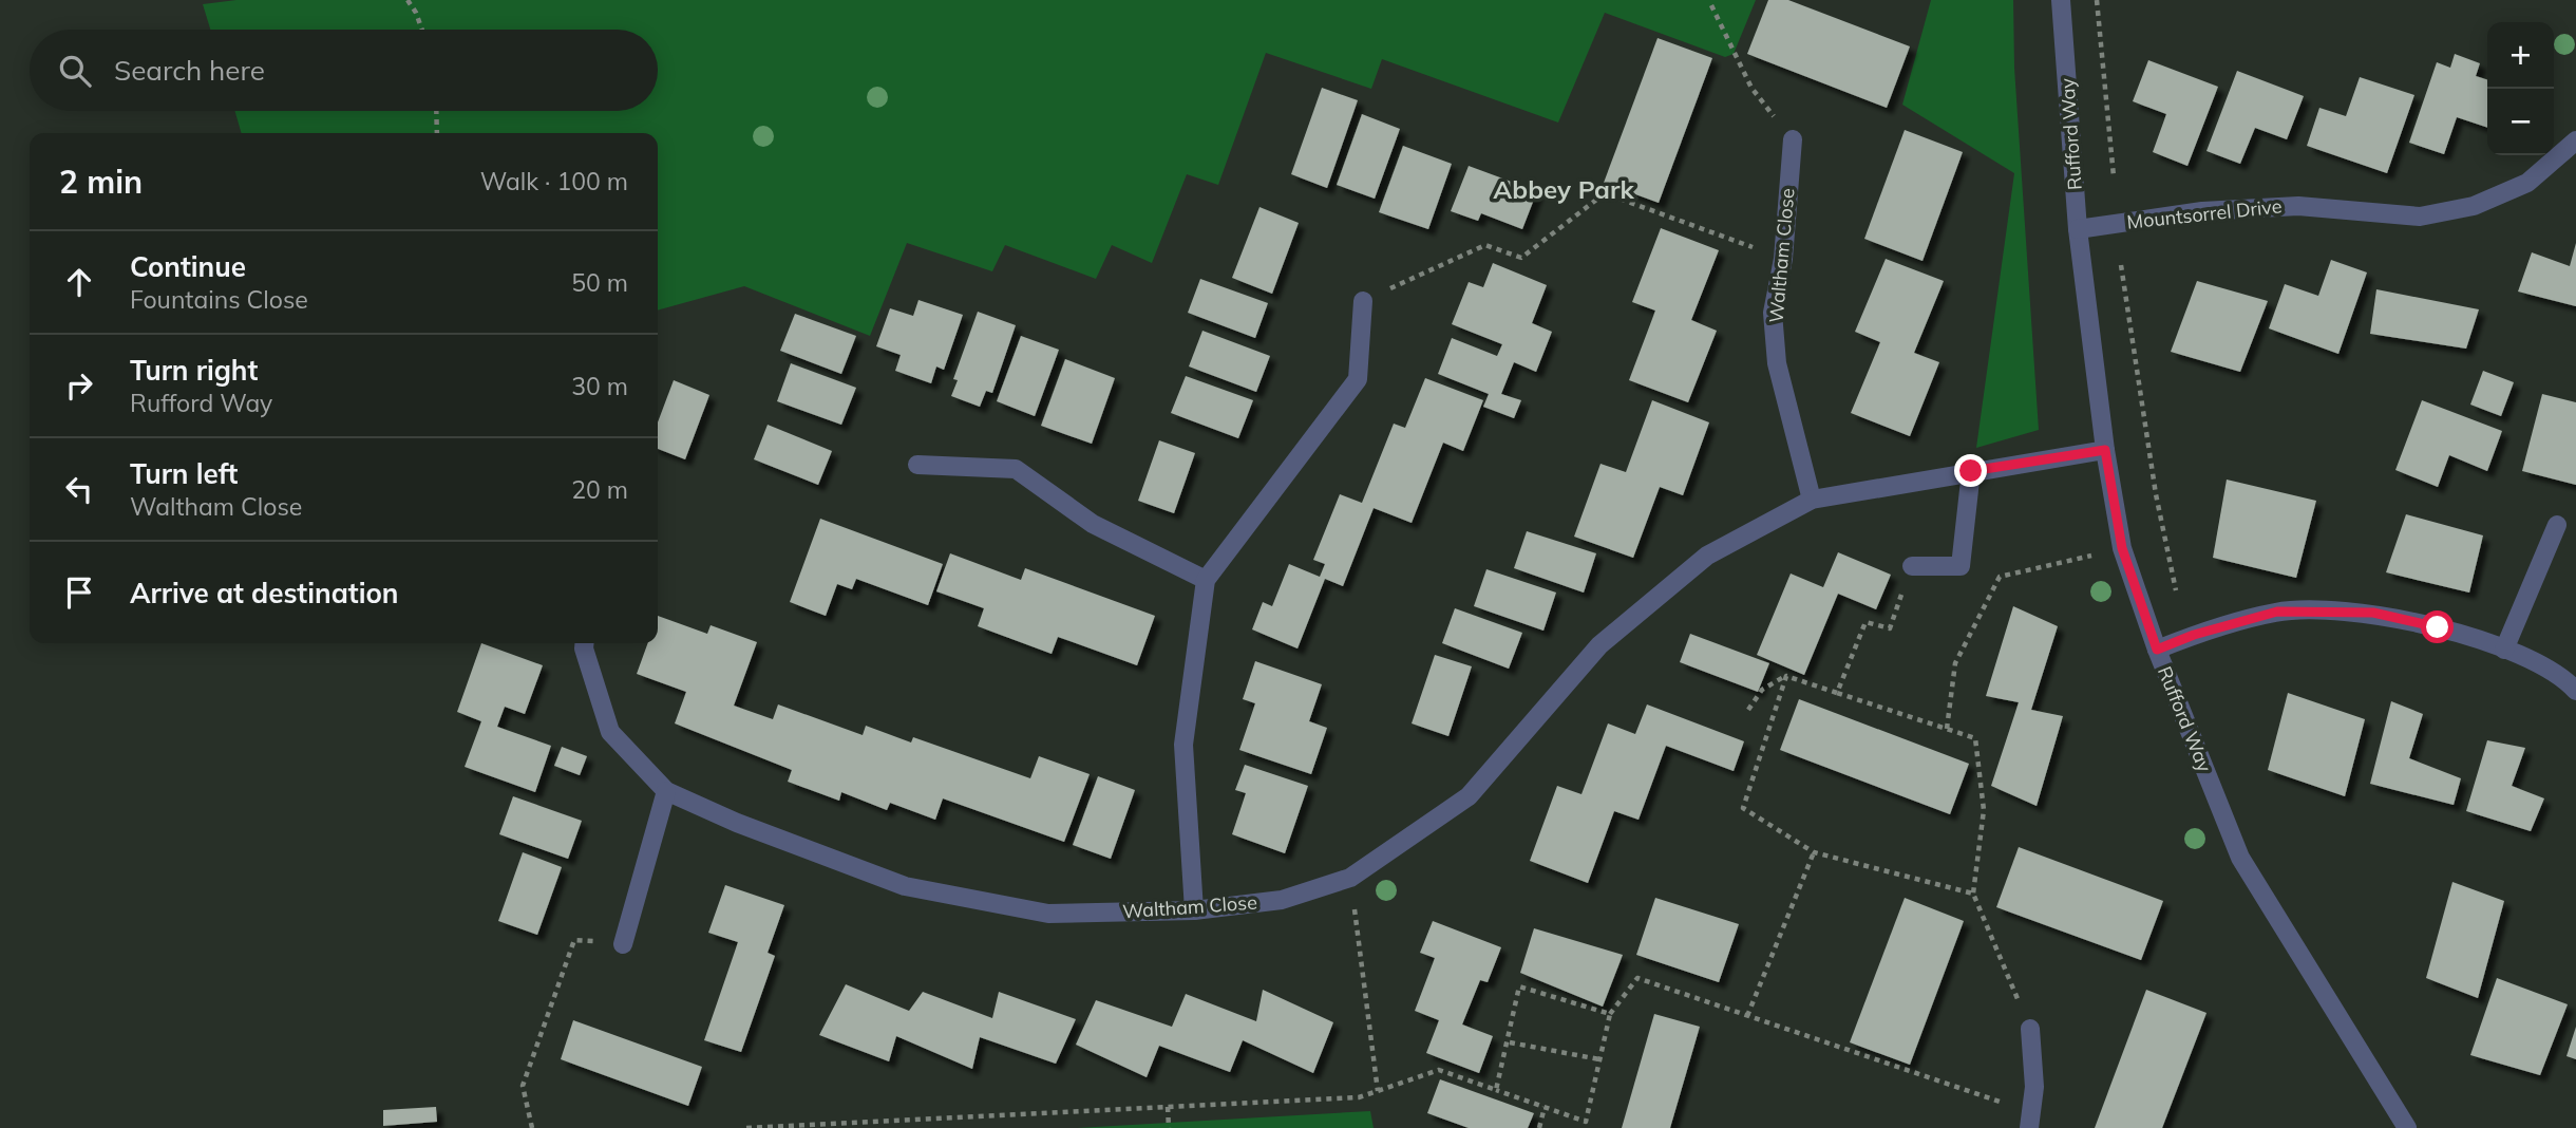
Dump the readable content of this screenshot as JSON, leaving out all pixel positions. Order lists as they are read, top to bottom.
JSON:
{
  "streets": {
    "street": ["Rufford Way", "Mountsorrel Drive", "Waltham Close"]
  },
  "crossings": [
    ["Rufford Way", "Mountsorrel Drive"],
    ["Rufford Way", "Waltham Close"]
  ],
  "districts": ["Abbey Park"],
  "page": {
    "map_buttons": ["+", "−"],
    "search": "Search here",
    "heading": ["2 min", "Walk · 100 m"],
    "list": [
      ["Continue", "Fountains Close", "50 m"],
      ["Turn right", "Rufford Way", "30 m"],
      ["Turn left", "Waltham Close", "20 m"],
      "Arrive at destination"
    ]
  }
}
